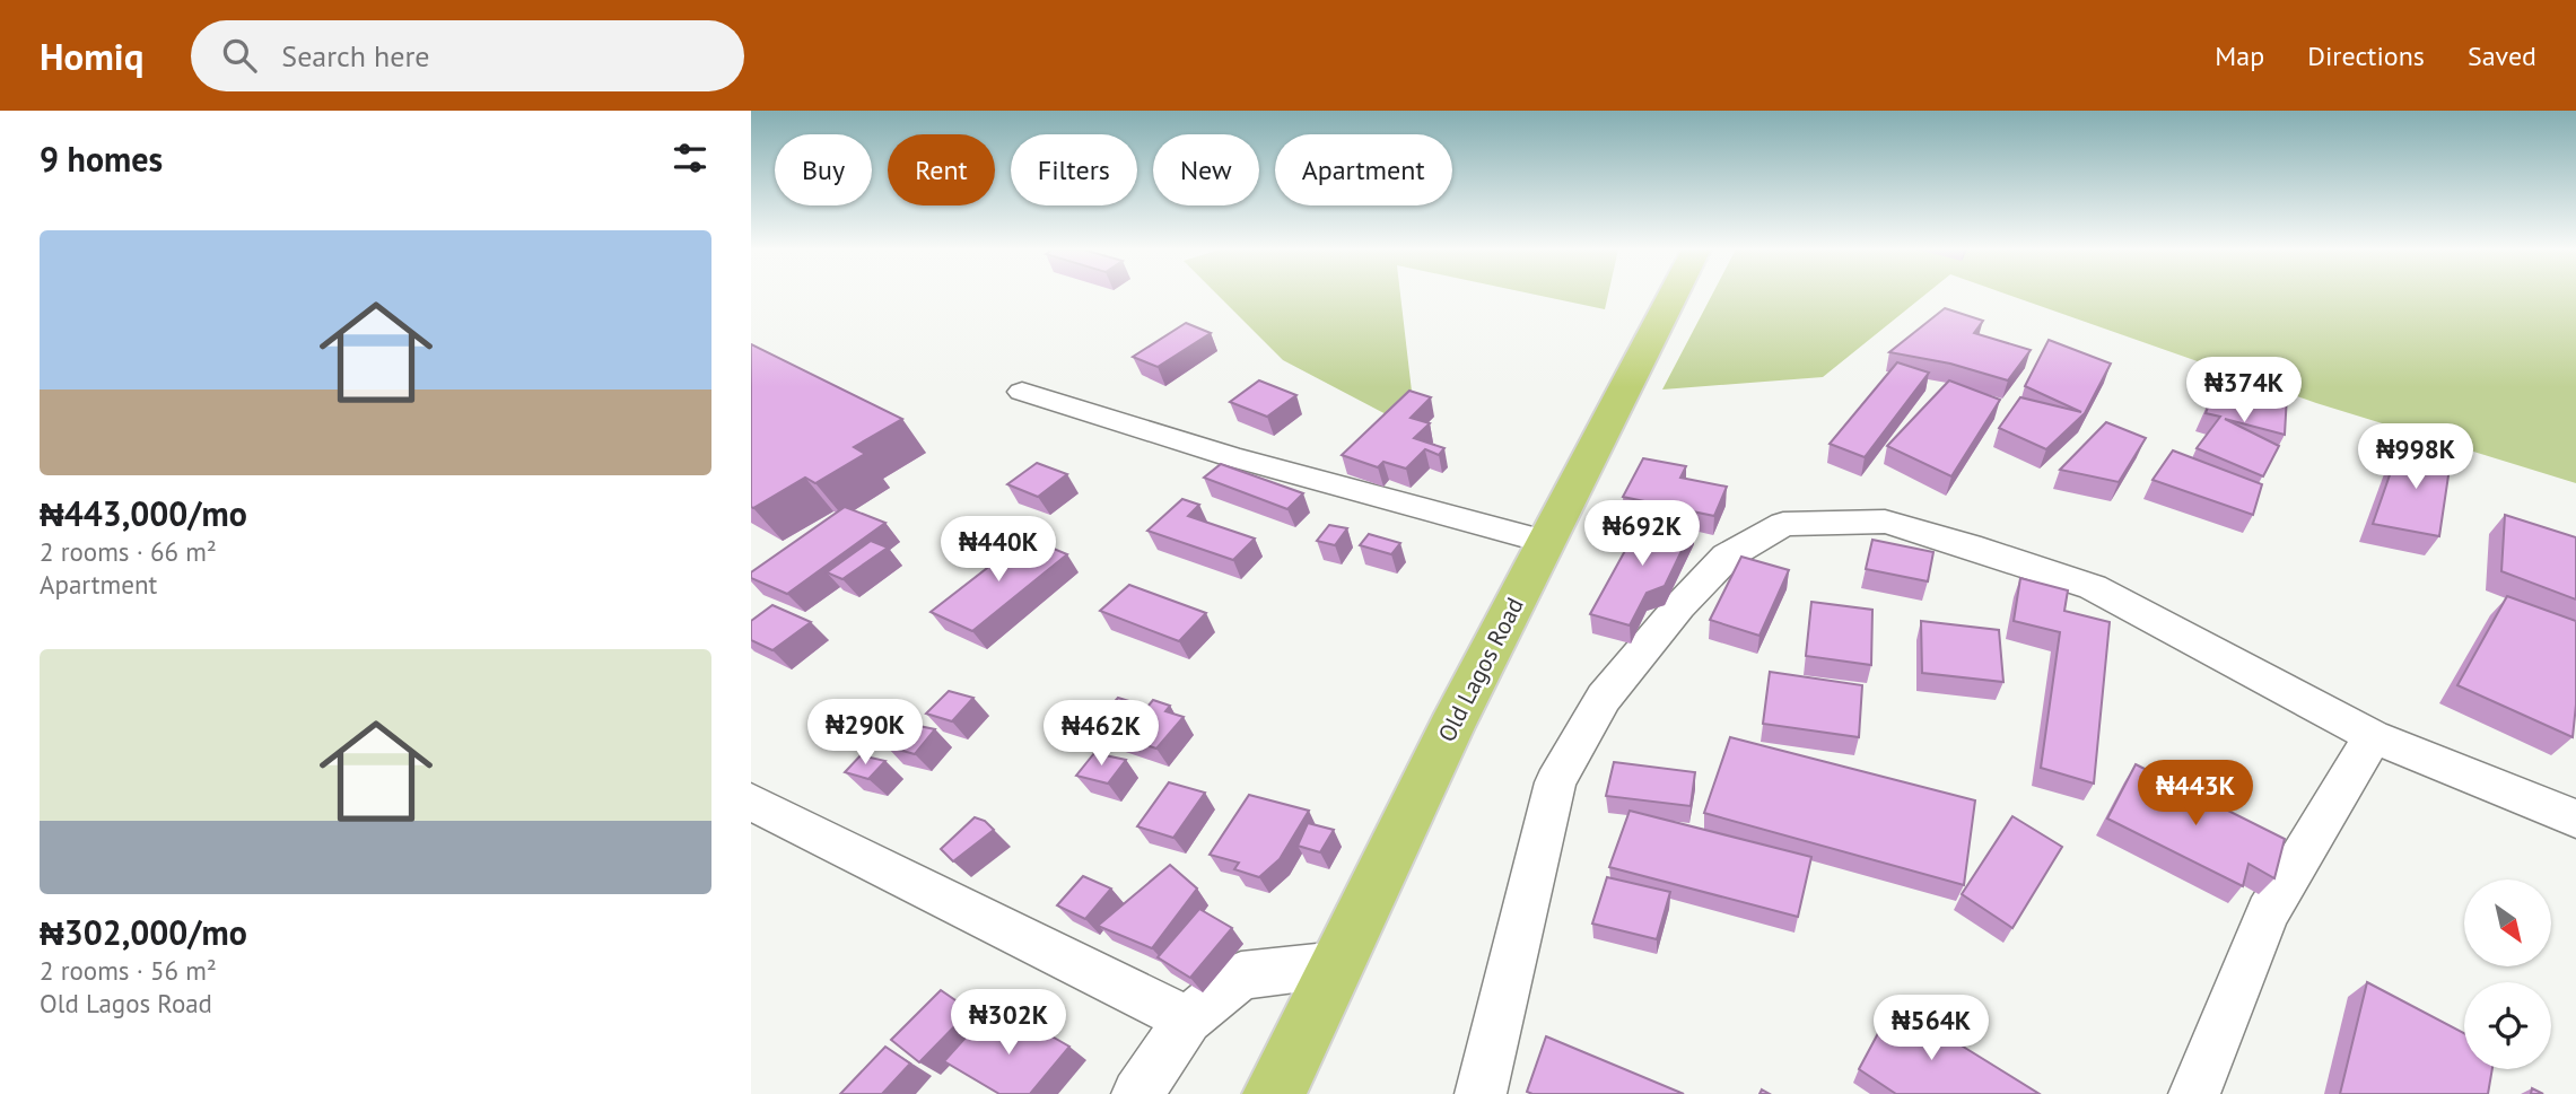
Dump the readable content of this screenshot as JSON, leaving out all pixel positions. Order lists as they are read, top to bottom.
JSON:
{
  "streets": {
    "main road": ["Old Lagos Road"]
  },
  "north": "bottom right",
  "page": {
    "header": "Homiq",
    "search": "Search here",
    "nav": ["Map", "Directions", "Saved"],
    "heading": "9 homes",
    "chip": [
      "Buy",
      "Rent",
      "Filters",
      "New",
      "Apartment"
    ],
    "list": [
      {
        "name": "₦443,000/mo",
        "note": "2 rooms · 66 m² · Apartment"
      },
      {
        "name": "₦302,000/mo",
        "note": "2 rooms · 56 m² · Old Lagos Road"
      }
    ],
    "price": [
      "₦374K",
      "₦998K",
      "₦692K",
      "₦440K",
      "₦290K",
      "₦462K",
      "₦443K",
      "₦302K",
      "₦564K"
    ]
  }
}
